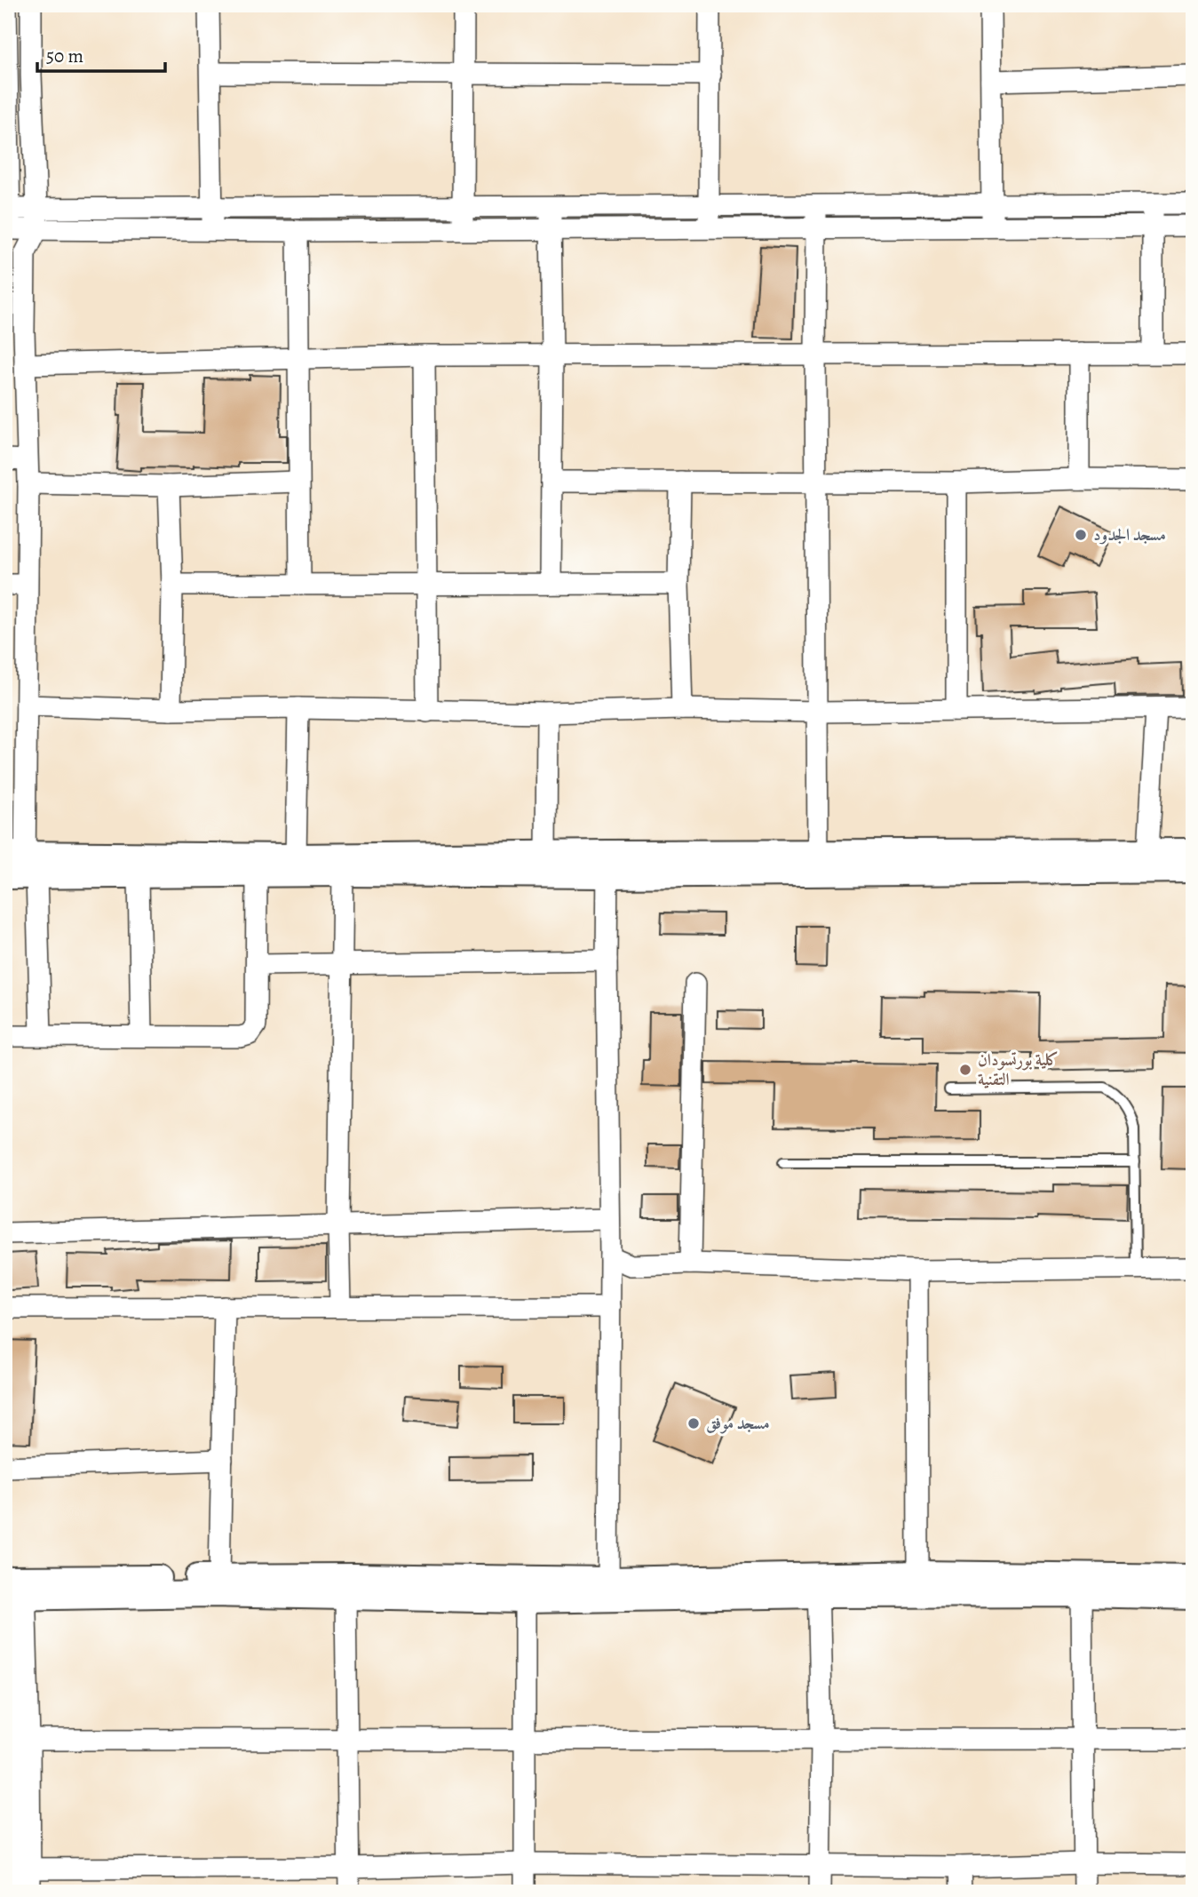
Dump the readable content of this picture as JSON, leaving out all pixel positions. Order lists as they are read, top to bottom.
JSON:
{
  "places": ["مسجد الجدود", "كلية بورتسودان التقنية", "مسجد موفق"],
  "scale_bar": "50 m"
}
